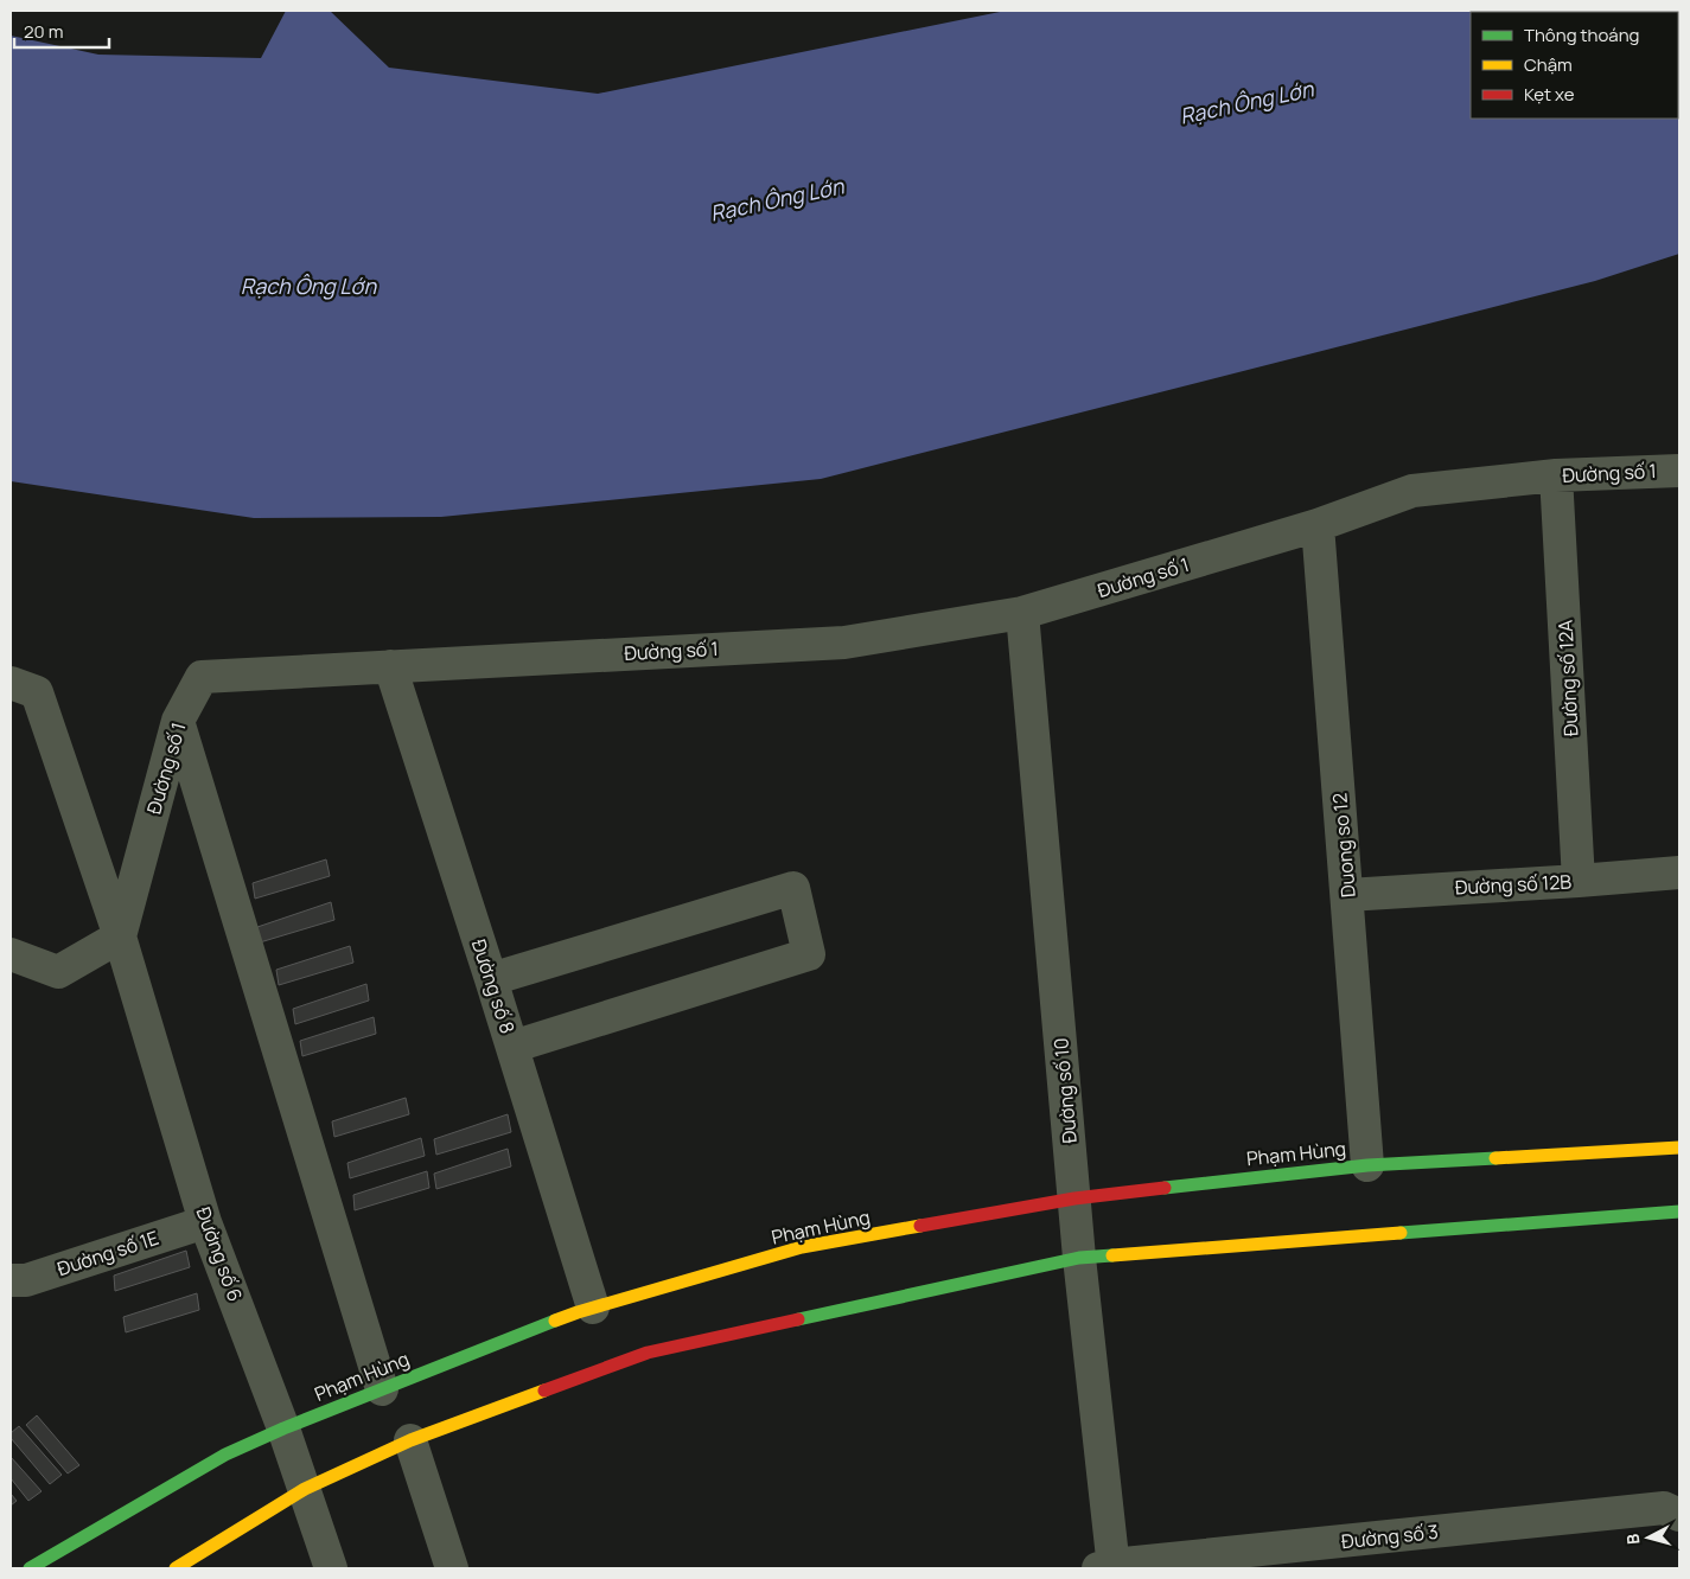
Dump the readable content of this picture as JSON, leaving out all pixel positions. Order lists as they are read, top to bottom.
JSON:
{
  "streets": {
    "main road": ["Phạm Hùng"],
    "street": [
      "Đường số 1",
      "Đường số 12A",
      "Duong so 12",
      "Đường số 12B",
      "Đường số 8",
      "Đường số 10",
      "Đường số 1E",
      "Đường số 6",
      "Đường số 3"
    ]
  },
  "crossings": [
    ["Đường số 1", "Đường số 12A"],
    ["Đường số 1", "Duong so 12"],
    ["Đường số 1", "Đường số 8"],
    ["Đường số 1", "Đường số 10"],
    ["Đường số 1", "Đường số 6"],
    ["Đường số 12A", "Đường số 12B"],
    ["Duong so 12", "Đường số 12B"],
    ["Duong so 12", "Phạm Hùng"],
    ["Đường số 8", "Phạm Hùng"],
    ["Đường số 10", "Phạm Hùng"],
    ["Đường số 10", "Đường số 3"],
    ["Phạm Hùng", "Đường số 6"],
    ["Đường số 1E", "Đường số 6"]
  ],
  "water": ["Rạch Ông Lớn"],
  "legend": ["Thông thoáng", "Chậm", "Kẹt xe"],
  "scale_bar": "20 m",
  "north": "left"
}
